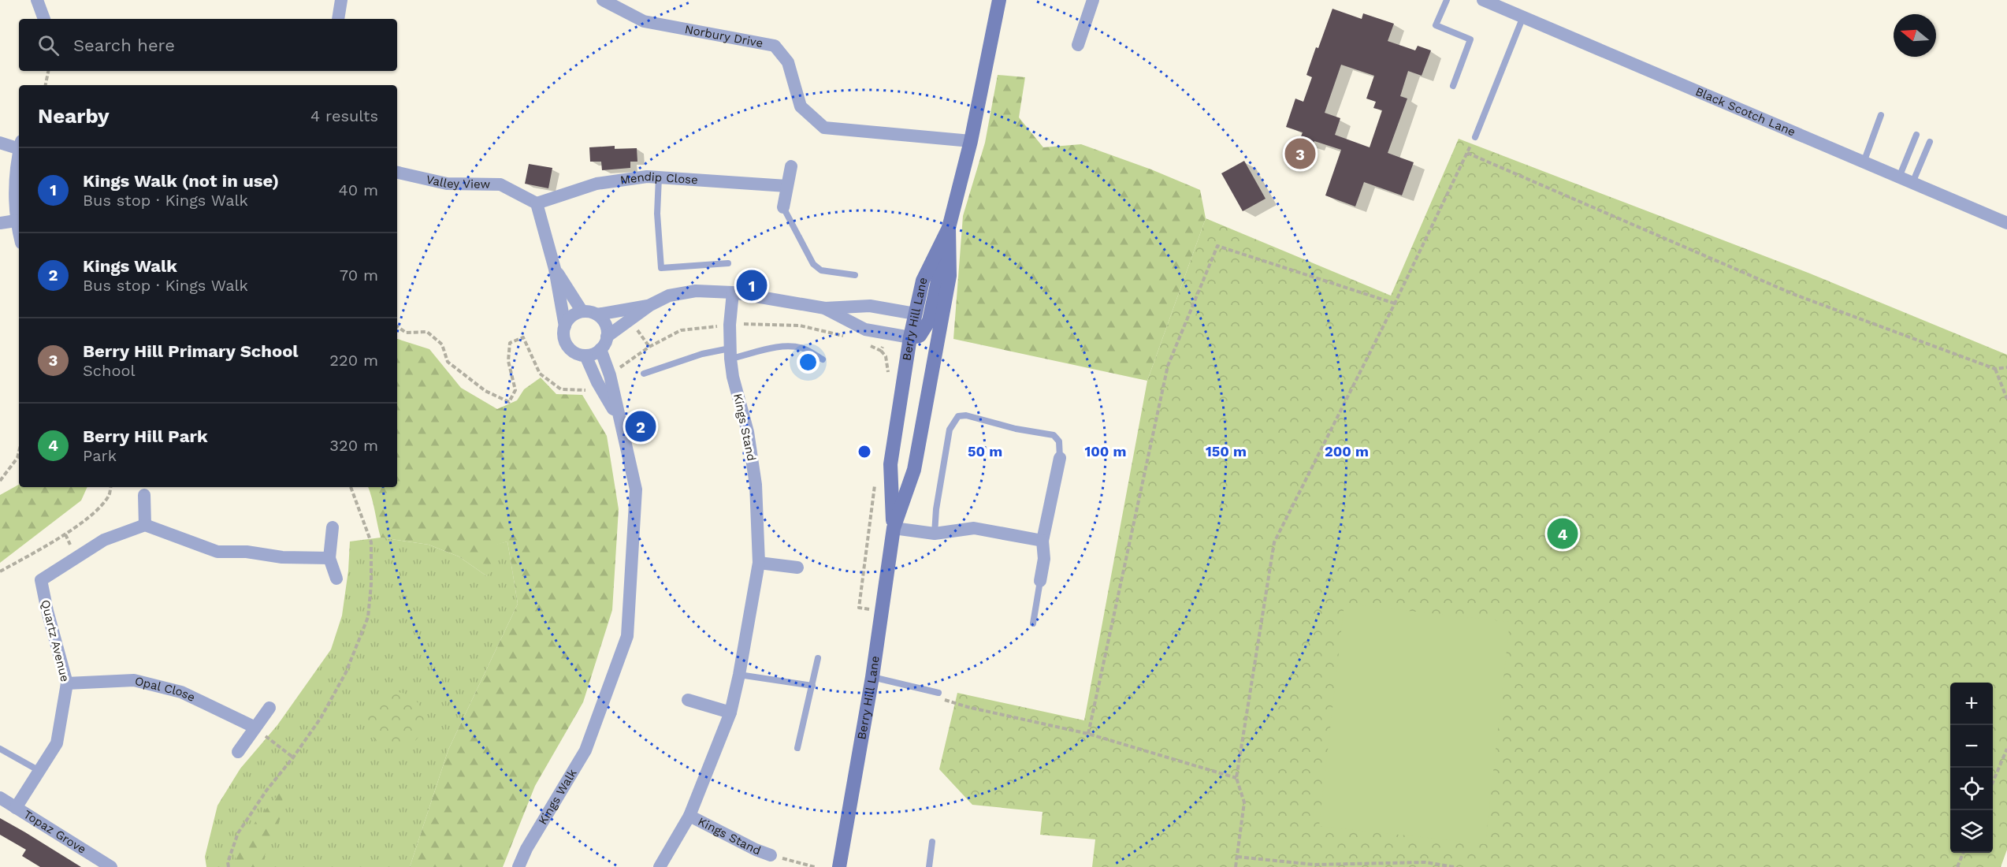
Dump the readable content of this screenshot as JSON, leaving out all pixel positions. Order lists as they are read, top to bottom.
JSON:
{
  "streets": {
    "street": [
      "Norbury Drive",
      "Black Scotch Lane",
      "Mendip Close",
      "Valley View",
      "Berry Hill Lane",
      "Kings Stand",
      "Quartz Avenue",
      "Opal Close",
      "Kings Walk",
      "Topaz Grove"
    ]
  },
  "crossings": [
    ["Norbury Drive", "Berry Hill Lane"],
    ["Mendip Close", "Valley View"],
    ["Quartz Avenue", "Opal Close"],
    ["Quartz Avenue", "Topaz Grove"]
  ],
  "north": "left",
  "page": {
    "search": "Search here",
    "heading": ["Nearby", "4 results"],
    "pins": [
      "3",
      "1",
      "2",
      "4"
    ],
    "list": [
      {
        "mark": "1",
        "name": "Kings Walk (not in use)",
        "note": "Bus stop · Kings Walk",
        "value": "40 m"
      },
      {
        "mark": "2",
        "name": "Kings Walk",
        "note": "Bus stop · Kings Walk",
        "value": "70 m"
      },
      {
        "mark": "3",
        "name": "Berry Hill Primary School",
        "note": "School",
        "value": "220 m"
      },
      {
        "mark": "4",
        "name": "Berry Hill Park",
        "note": "Park",
        "value": "320 m"
      }
    ],
    "map_buttons": ["+", "−"]
  },
  "rings": [
    "50 m",
    "100 m",
    "150 m",
    "200 m"
  ]
}
